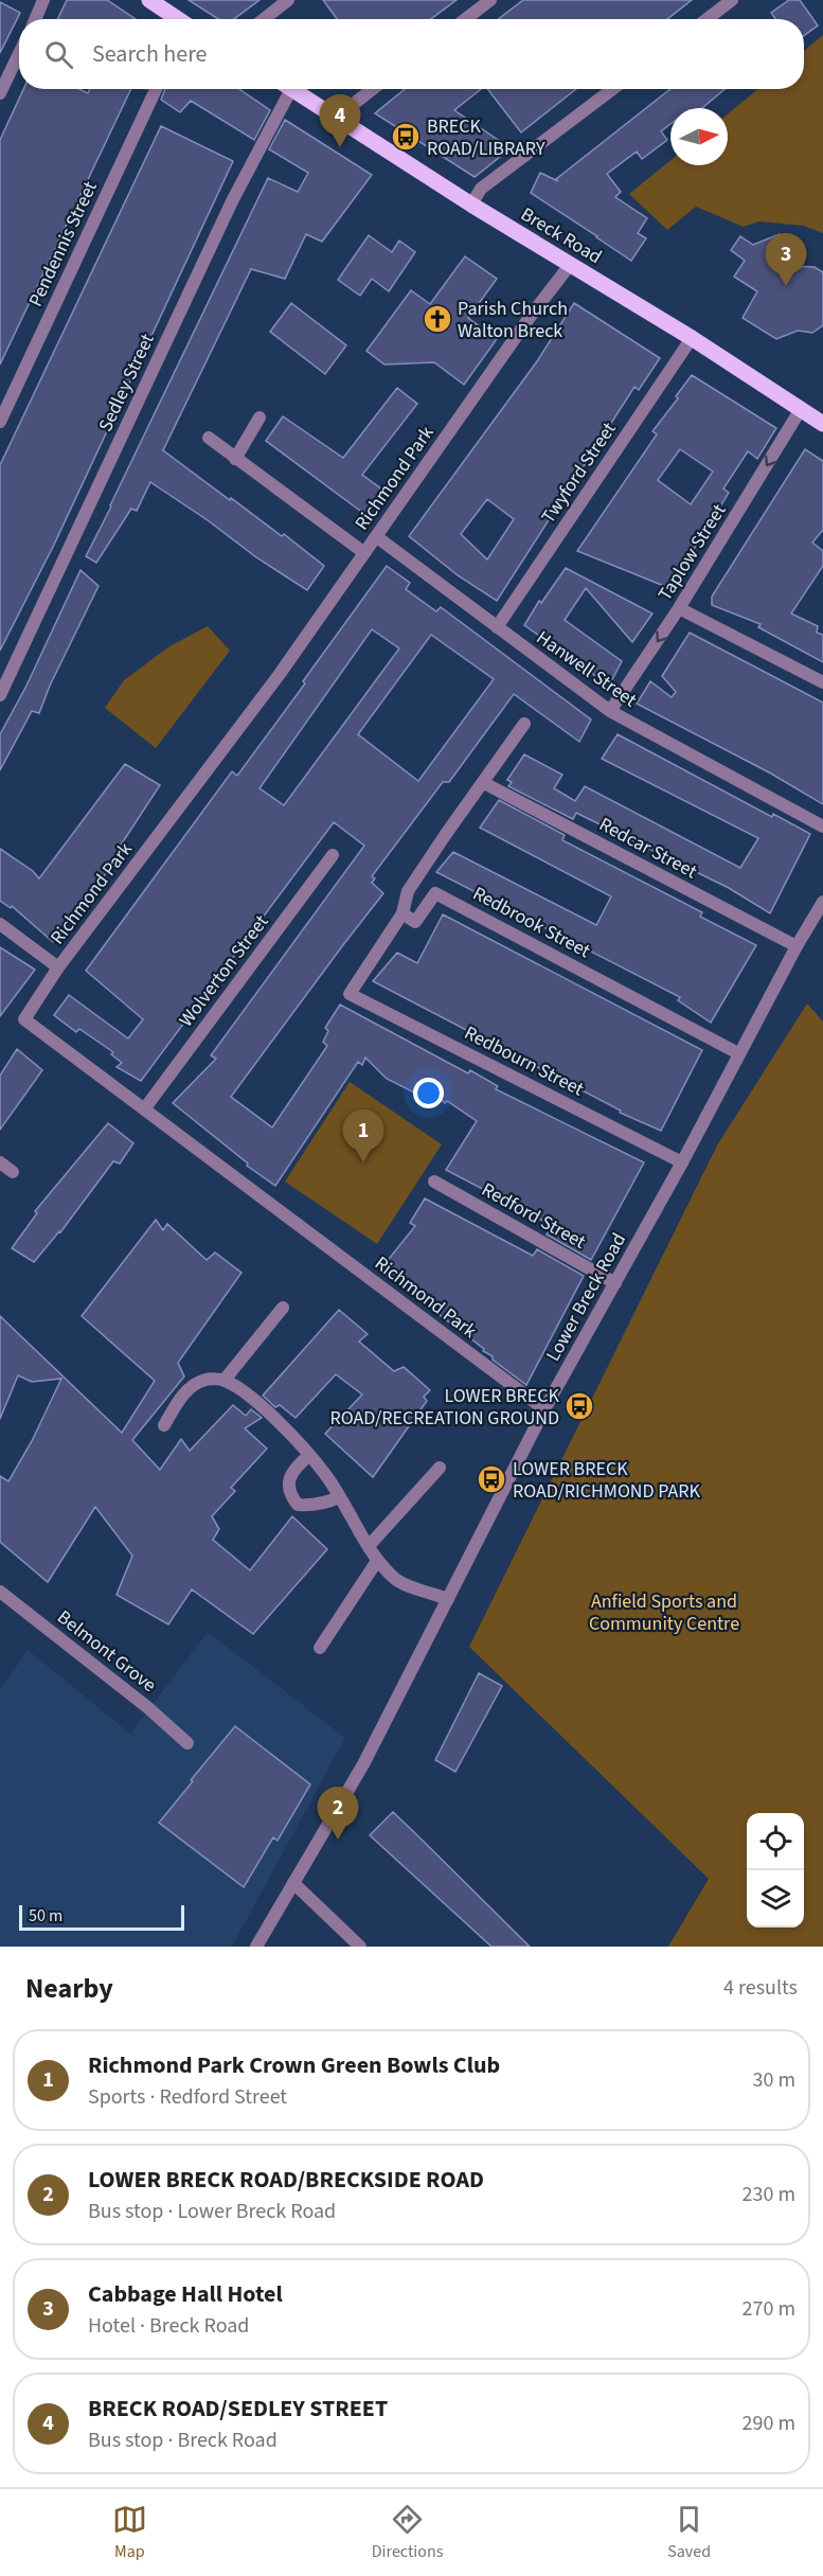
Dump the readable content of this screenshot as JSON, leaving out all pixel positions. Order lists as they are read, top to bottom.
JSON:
{
  "streets": {
    "main road": ["Breck Road"],
    "street": [
      "Pendennis Street",
      "Sedley Street",
      "Twyford Street",
      "Richmond Park",
      "Taplow Street",
      "Hanwell Street",
      "Redcar Street",
      "Redbrook Street",
      "Wolverton Street",
      "Redbourn Street",
      "Redford Street",
      "Lower Breck Road",
      "Belmont Grove"
    ]
  },
  "crossings": [
    ["Breck Road", "Twyford Street"],
    ["Breck Road", "Richmond Park"],
    ["Breck Road", "Taplow Street"],
    ["Twyford Street", "Hanwell Street"],
    ["Richmond Park", "Hanwell Street"],
    ["Richmond Park", "Wolverton Street"],
    ["Richmond Park", "Lower Breck Road"],
    ["Taplow Street", "Hanwell Street"],
    ["Redcar Street", "Lower Breck Road"],
    ["Redbrook Street", "Redbourn Street"],
    ["Redbrook Street", "Lower Breck Road"],
    ["Redbourn Street", "Lower Breck Road"],
    ["Redford Street", "Lower Breck Road"]
  ],
  "one_way": ["Taplow Street"],
  "parks": ["Anfield Sports and Community Centre"],
  "places": {
    "bus stop": ["BRECK ROAD/LIBRARY", "LOWER BRECK ROAD/RECREATION GROUND", "LOWER BRECK ROAD/RICHMOND PARK"],
    "church": ["Parish Church Walton Breck"]
  },
  "scale_bar": "50 m",
  "north": "right",
  "page": {
    "search": "Search here",
    "pins": [
      "4",
      "3",
      "1",
      "2"
    ],
    "scale": "50 m",
    "heading": ["Nearby", "4 results"],
    "list": [
      {
        "mark": "1",
        "name": "Richmond Park Crown Green Bowls Club",
        "note": "Sports · Redford Street",
        "value": "30 m"
      },
      {
        "mark": "2",
        "name": "LOWER BRECK ROAD/BRECKSIDE ROAD",
        "note": "Bus stop · Lower Breck Road",
        "value": "230 m"
      },
      {
        "mark": "3",
        "name": "Cabbage Hall Hotel",
        "note": "Hotel · Breck Road",
        "value": "270 m"
      },
      {
        "mark": "4",
        "name": "BRECK ROAD/SEDLEY STREET",
        "note": "Bus stop · Breck Road",
        "value": "290 m"
      }
    ],
    "nav": ["Map", "Directions", "Saved"]
  }
}
